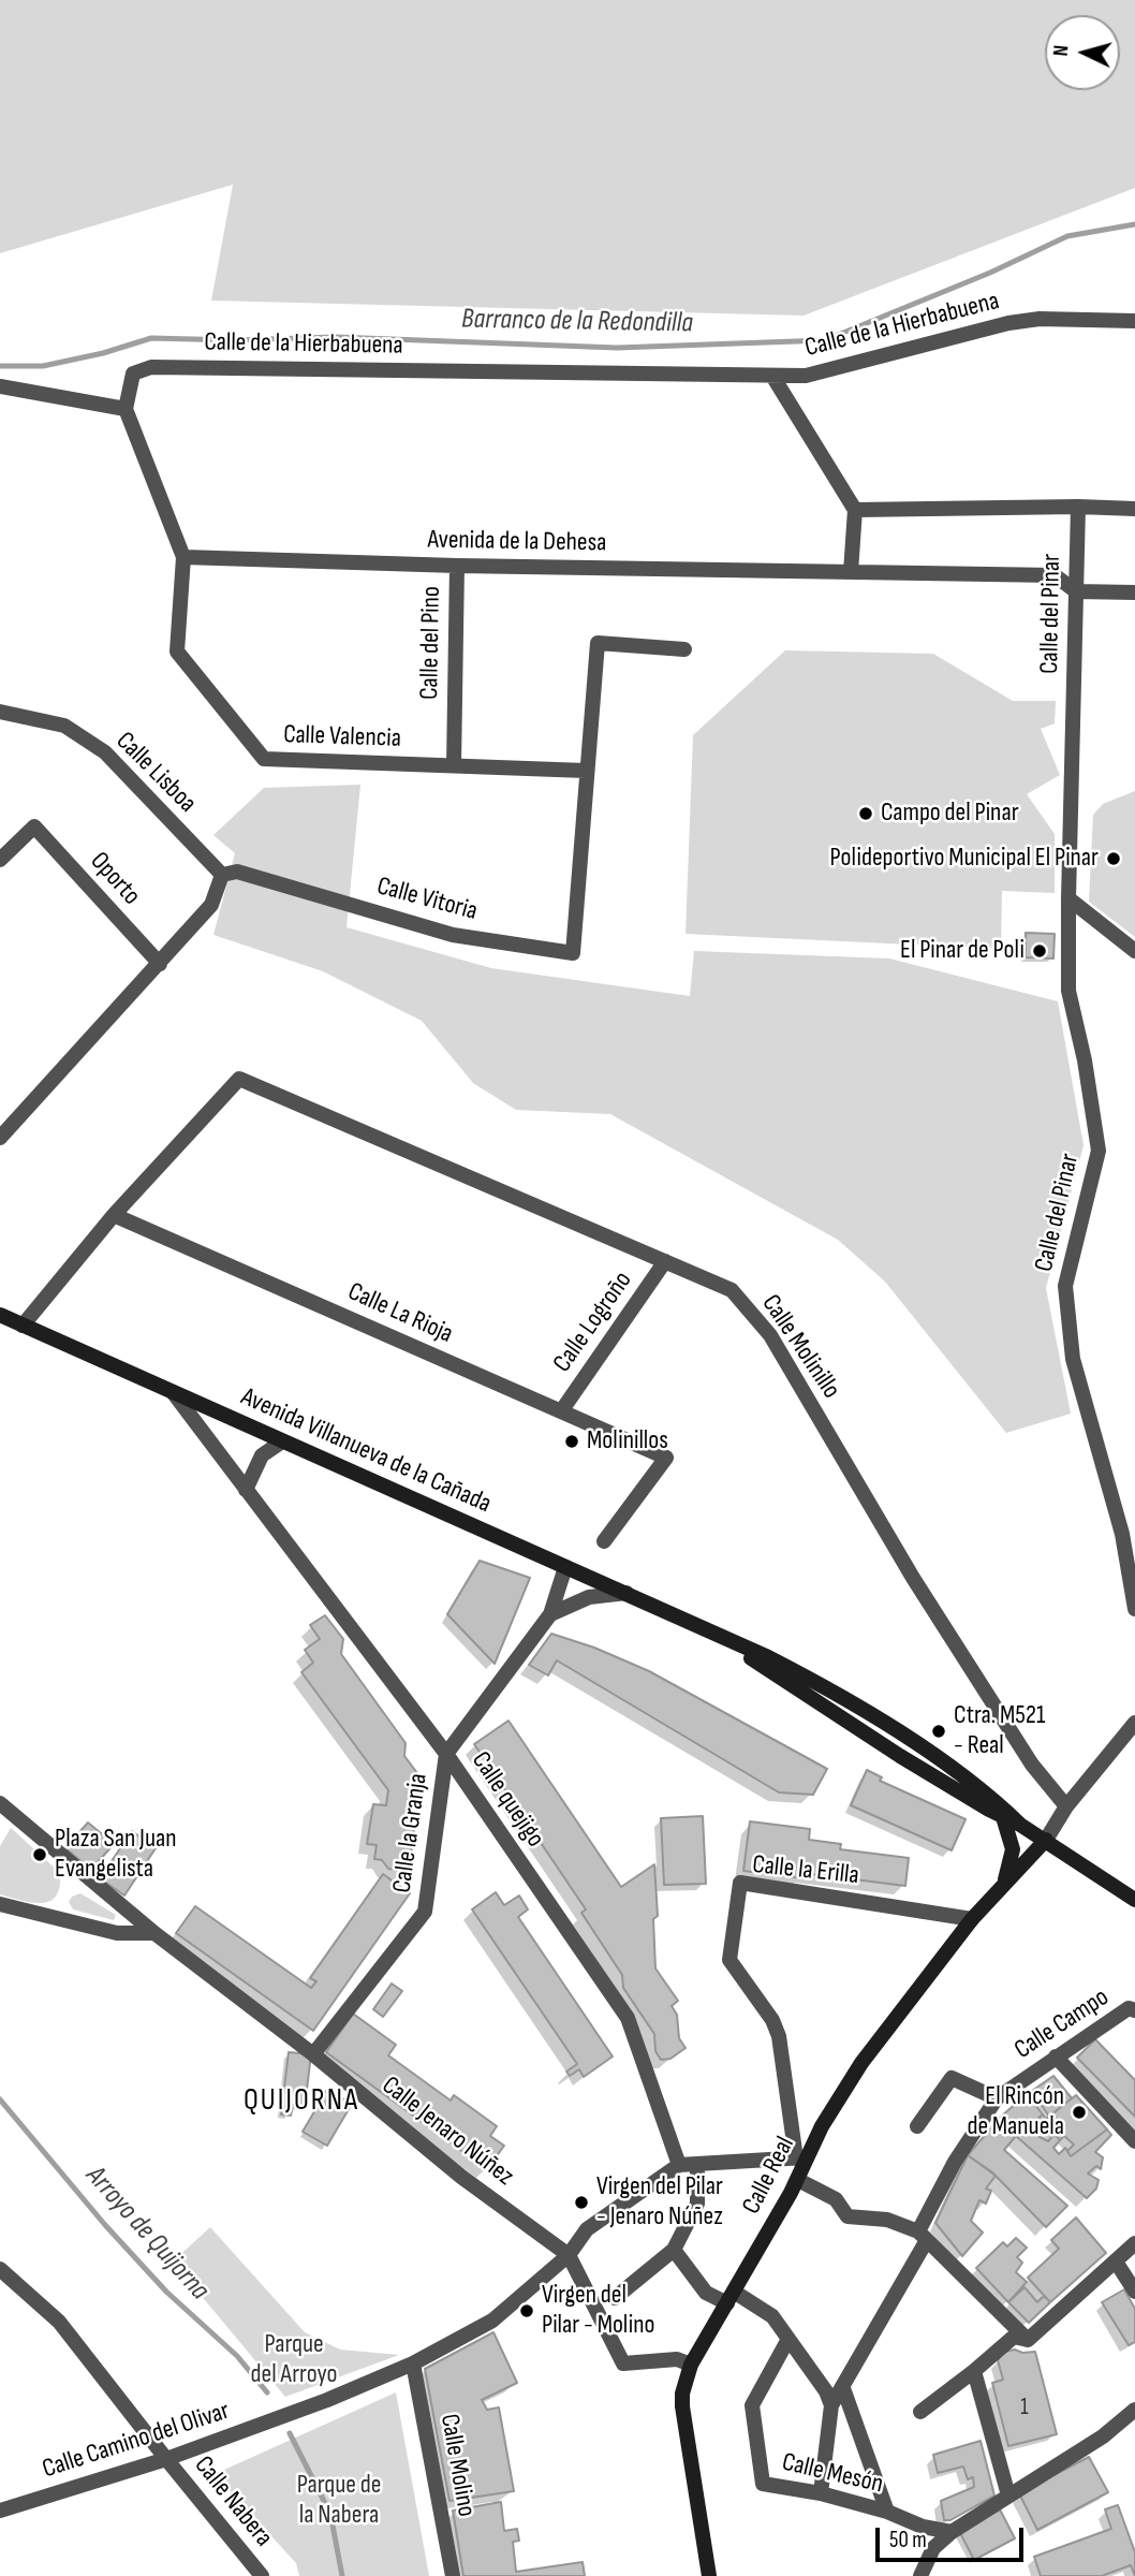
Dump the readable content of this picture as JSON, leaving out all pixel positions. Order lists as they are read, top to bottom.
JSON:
{
  "streets": {
    "main road": ["Avenida Villanueva de la Cañada", "Calle Real"],
    "street": [
      "Calle de la Hierbabuena",
      "Avenida de la Dehesa",
      "Calle del Pinar",
      "Calle del Pino",
      "Calle Valencia",
      "Calle Lisboa",
      "Oporto",
      "Calle Vitoria",
      "Calle La Rioja",
      "Calle Logroño",
      "Calle Molinillo",
      "Calle quejigo",
      "Calle la Granja",
      "Calle la Erilla",
      "Calle Campo",
      "Calle Jenaro Núñez",
      "Calle Camino del Olivar",
      "Calle Molino",
      "Calle Mesón",
      "Calle Nabera"
    ]
  },
  "crossings": [
    ["Calle de la Hierbabuena", "Calle Valencia"],
    ["Avenida de la Dehesa", "Calle del Pinar"],
    ["Avenida de la Dehesa", "Calle del Pino"],
    ["Avenida de la Dehesa", "Calle Valencia"],
    ["Calle del Pino", "Calle Valencia"],
    ["Calle Valencia", "Calle Vitoria"],
    ["Calle Lisboa", "Calle Vitoria"],
    ["Calle La Rioja", "Calle Logroño"],
    ["Calle La Rioja", "Calle Molinillo"],
    ["Calle Logroño", "Calle Molinillo"],
    ["Calle Molinillo", "Calle Real"],
    ["Avenida Villanueva de la Cañada", "Calle quejigo"],
    ["Avenida Villanueva de la Cañada", "Calle la Granja"],
    ["Avenida Villanueva de la Cañada", "Calle Real"],
    ["Calle quejigo", "Calle la Granja"],
    ["Calle quejigo", "Calle Camino del Olivar"],
    ["Calle la Granja", "Calle Jenaro Núñez"],
    ["Calle la Erilla", "Calle Real"],
    ["Calle Jenaro Núñez", "Calle Camino del Olivar"],
    ["Calle Camino del Olivar", "Calle Molino"],
    ["Calle Camino del Olivar", "Calle Nabera"]
  ],
  "districts": ["QUIJORNA"],
  "water": ["Barranco de la Redondilla", "Arroyo de Quijorna"],
  "parks": ["Parque del Arroyo", "Parque de la Nabera"],
  "places": [
    "Campo del Pinar",
    "Polideportivo Municipal El Pinar",
    "El Pinar de Poli",
    "Molinillos",
    "Ctra. M521 - Real",
    "Plaza San Juan Evangelista",
    "El Rincón de Manuela",
    "Virgen del Pilar - Jenaro Núñez",
    "Virgen del Pilar - Molino"
  ],
  "house_numbers": ["1"],
  "scale_bar": "50 m",
  "north": "left"
}
